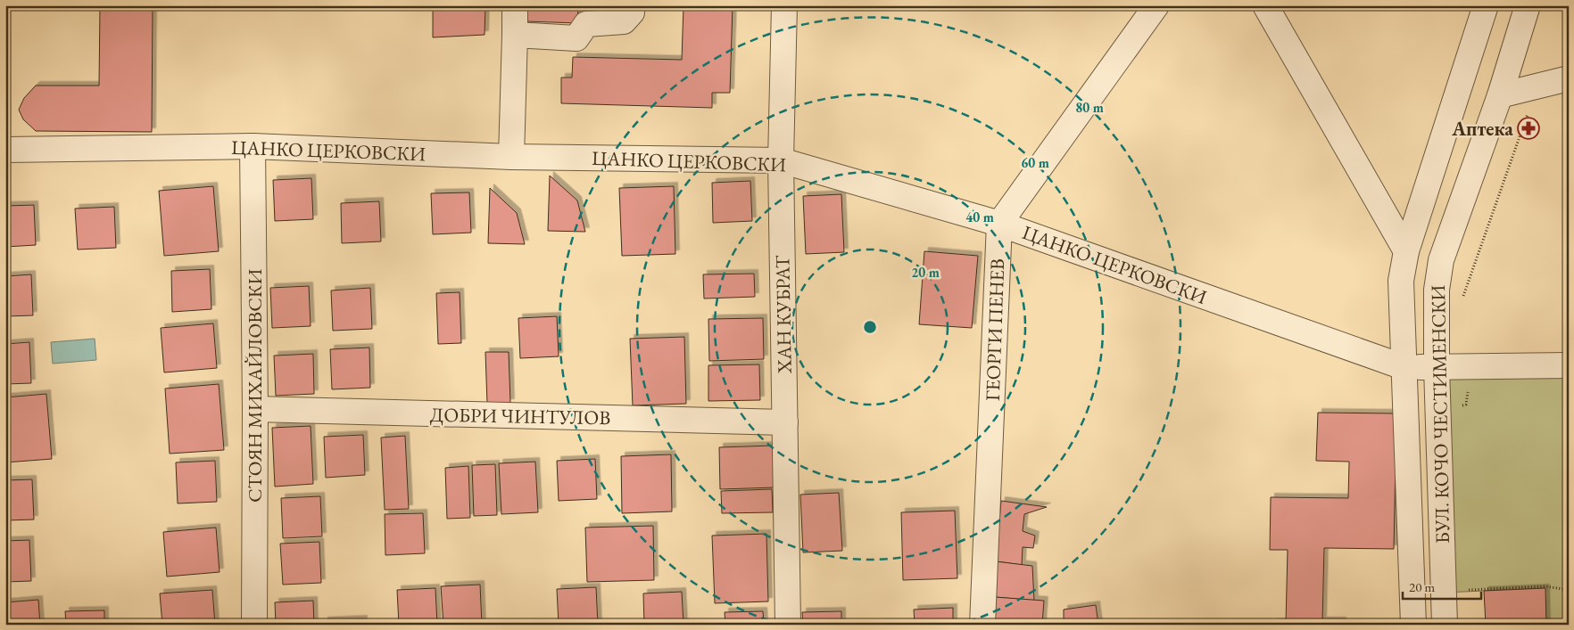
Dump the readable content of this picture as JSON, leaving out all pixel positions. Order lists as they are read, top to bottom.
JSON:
{
  "streets": {
    "street": [
      "ЦАНКО ЦЕРКОВСКИ",
      "ХАН КУБРАТ",
      "ГЕОРГИ ПЕНЕВ",
      "СТОЯН МИХАЙЛОВСКИ",
      "БУЛ. КОЧО ЧЕСТИМЕНСКИ",
      "ДОБРИ ЧИНТУЛОВ"
    ]
  },
  "crossings": [
    ["ЦАНКО ЦЕРКОВСКИ", "ХАН КУБРАТ"],
    ["ЦАНКО ЦЕРКОВСКИ", "ГЕОРГИ ПЕНЕВ"],
    ["ЦАНКО ЦЕРКОВСКИ", "СТОЯН МИХАЙЛОВСКИ"],
    ["ЦАНКО ЦЕРКОВСКИ", "БУЛ. КОЧО ЧЕСТИМЕНСКИ"],
    ["ХАН КУБРАТ", "ДОБРИ ЧИНТУЛОВ"],
    ["СТОЯН МИХАЙЛОВСКИ", "ДОБРИ ЧИНТУЛОВ"]
  ],
  "places": {
    "pharmacy": ["Аптека"]
  },
  "scale_bar": "20 m",
  "rings": [
    "80 m",
    "60 m",
    "40 m",
    "20 m"
  ]
}
